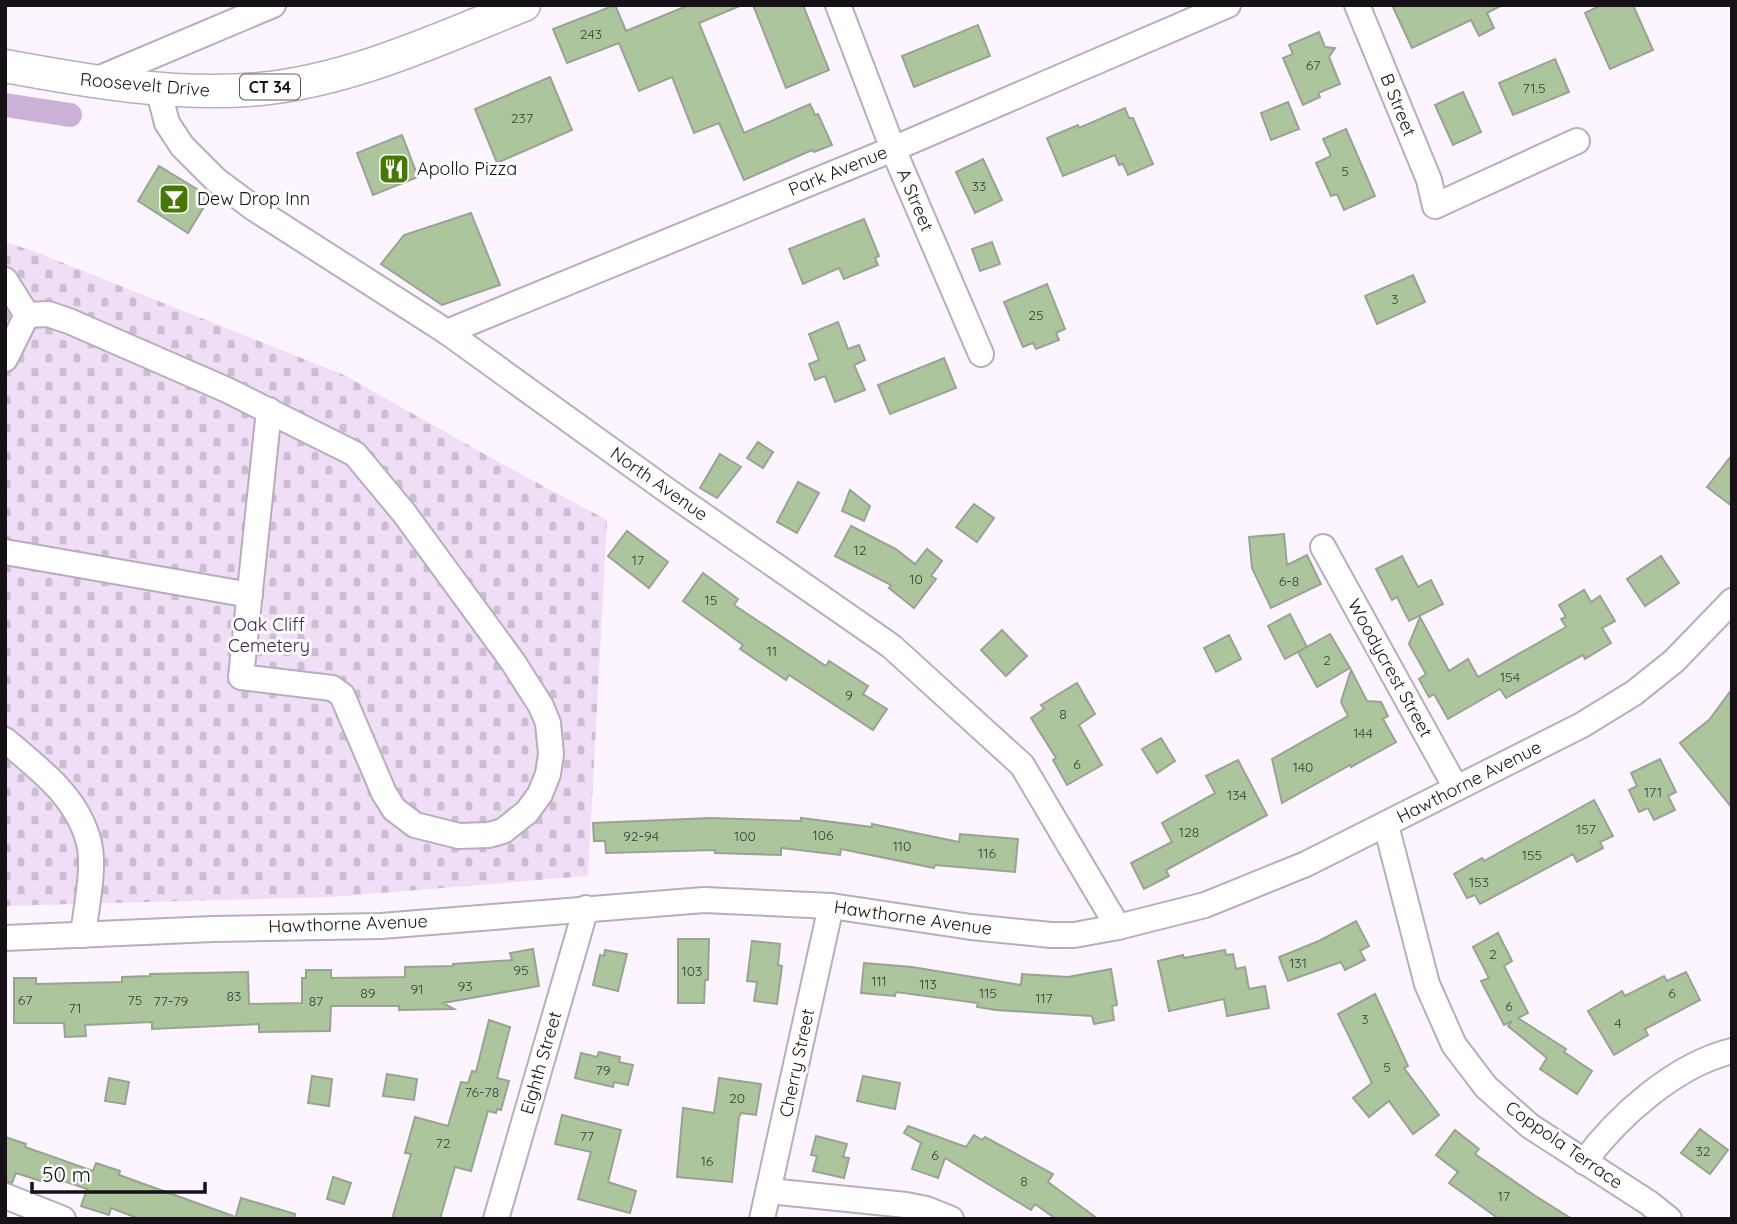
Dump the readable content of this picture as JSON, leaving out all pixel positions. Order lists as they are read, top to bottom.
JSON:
{
  "streets": {
    "main road": ["Roosevelt Drive", "CT 34"],
    "street": [
      "B Street",
      "Park Avenue",
      "A Street",
      "North Avenue",
      "Woodycrest Street",
      "Hawthorne Avenue",
      "Eighth Street",
      "Cherry Street",
      "Coppola Terrace"
    ]
  },
  "crossings": [
    ["Roosevelt Drive", "North Avenue"],
    ["Park Avenue", "A Street"],
    ["Park Avenue", "North Avenue"],
    ["North Avenue", "Hawthorne Avenue"],
    ["Woodycrest Street", "Hawthorne Avenue"],
    ["Hawthorne Avenue", "Eighth Street"],
    ["Hawthorne Avenue", "Cherry Street"],
    ["Hawthorne Avenue", "Coppola Terrace"]
  ],
  "parks": ["Oak Cliff Cemetery"],
  "places": {
    "restaurant": ["Apollo Pizza"],
    "bar": ["Dew Drop Inn"]
  },
  "house_numbers": [
    "243",
    "67",
    "71.5",
    "237",
    "5",
    "33",
    "3",
    "25",
    "12",
    "17",
    "10",
    "6-8",
    "15",
    "11",
    "2",
    "154",
    "9",
    "8",
    "144",
    "6",
    "140",
    "171",
    "134",
    "157",
    "128",
    "106",
    "92-94",
    "100",
    "110",
    "116",
    "155",
    "153",
    "2",
    "131",
    "95",
    "103",
    "111",
    "113",
    "93",
    "91",
    "89",
    "115",
    "6",
    "83",
    "117",
    "67",
    "75",
    "77-79",
    "87",
    "6",
    "71",
    "3",
    "4",
    "5",
    "79",
    "76-78",
    "20",
    "77",
    "72",
    "32",
    "6",
    "16",
    "8",
    "17"
  ],
  "scale_bar": "50 m"
}
